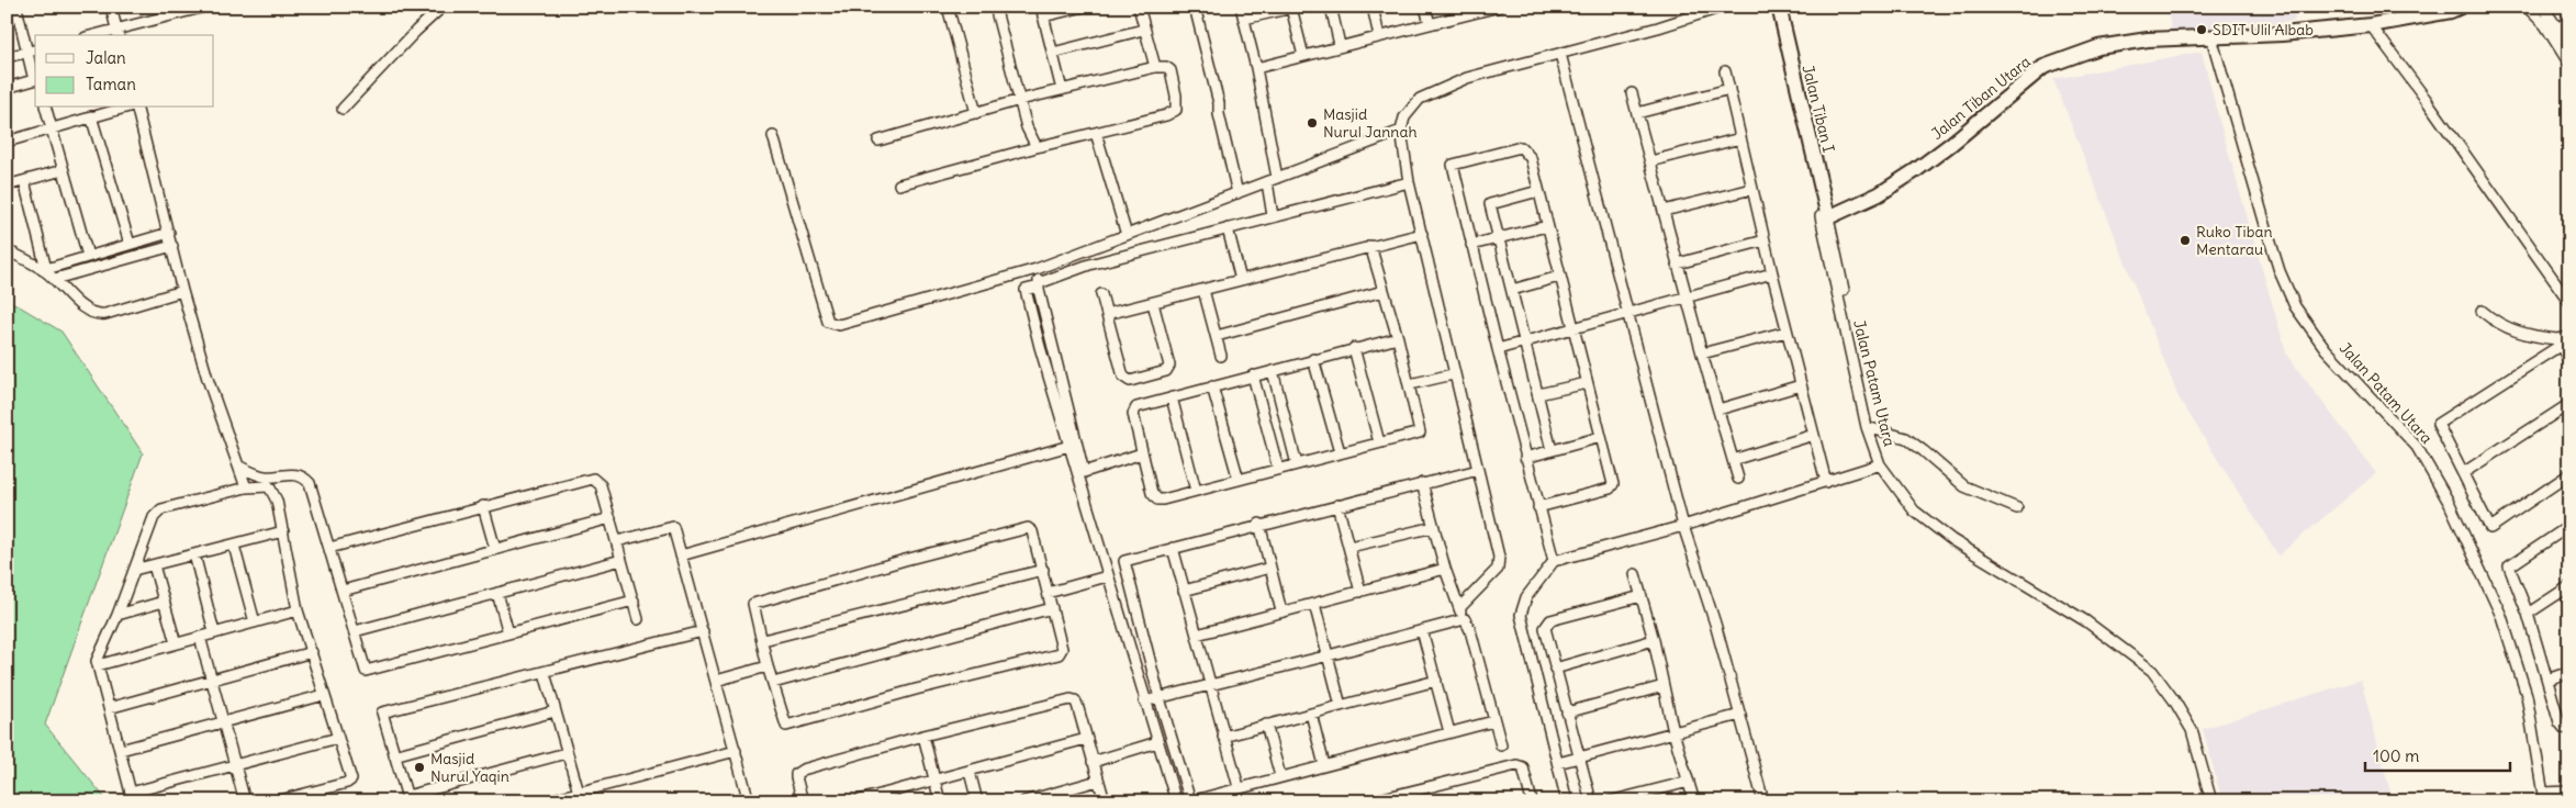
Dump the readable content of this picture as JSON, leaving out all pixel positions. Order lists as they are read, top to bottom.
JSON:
{
  "streets": {
    "street": ["Jalan Tiban Utara", "Jalan Tiban I", "Jalan Patam Utara"]
  },
  "crossings": [
    ["Jalan Tiban Utara", "Jalan Tiban I"],
    ["Jalan Tiban Utara", "Jalan Patam Utara"],
    ["Jalan Tiban I", "Jalan Patam Utara"]
  ],
  "places": [
    "SDIT Ulil Albab",
    "Masjid Nurul Jannah",
    "Ruko Tiban Mentarau",
    "Masjid Nurul Yaqin"
  ],
  "legend": ["Jalan", "Taman"],
  "scale_bar": "100 m"
}
